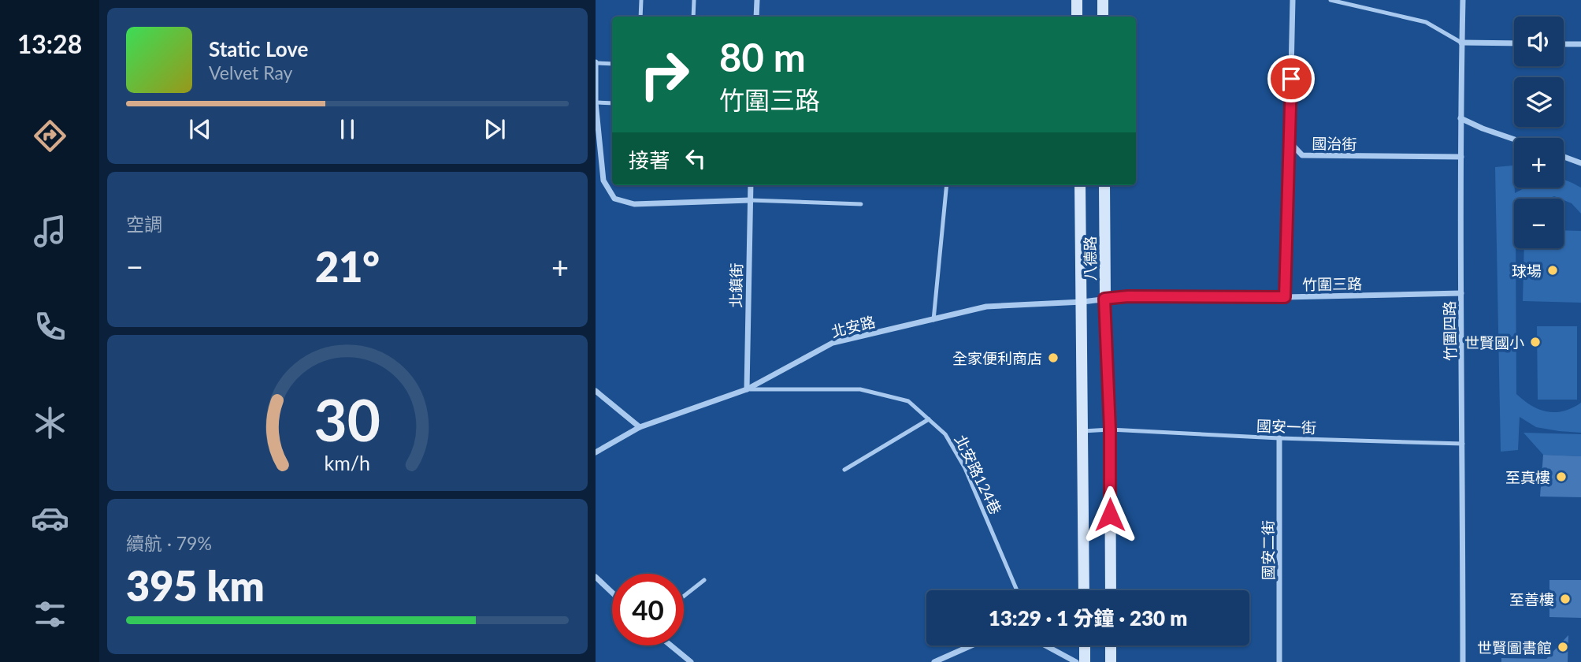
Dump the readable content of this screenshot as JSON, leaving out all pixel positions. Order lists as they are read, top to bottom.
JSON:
{
  "streets": {
    "street": [
      "國治街",
      "八德路",
      "竹圍三路",
      "北鎮街",
      "北安路",
      "竹圍四路",
      "國安二街"
    ],
    "lane": ["國安一街", "北安路124巷"]
  },
  "crossings": [
    ["國治街", "竹圍四路"],
    ["八德路", "竹圍三路"],
    ["八德路", "北安路"],
    ["八德路", "國安一街"],
    ["竹圍三路", "北安路"],
    ["竹圍三路", "竹圍四路"],
    ["北鎮街", "北安路"],
    ["北鎮街", "北安路124巷"],
    ["北安路", "北安路124巷"],
    ["竹圍四路", "國安一街"],
    ["國安一街", "國安二街"]
  ],
  "places": [
    "球場",
    "世賢國小",
    "全家便利商店",
    "至真樓",
    "至善樓",
    "世賢圖書館"
  ],
  "page": {
    "tabs": "13:28",
    "map_buttons": ["+", "−"],
    "turn": ["80 m", "竹圍三路"],
    "song": ["Static Love", "Velvet Ray"],
    "then": "接著",
    "tile": [
      "空調",
      ["續航 · 79%", "395 km"]
    ],
    "heat": ["−", "21°", "+"],
    "limit": "40",
    "trip": "13:29 · 1 分鐘 · 230 m",
    "gauge": ["30", "km/h"]
  }
}
